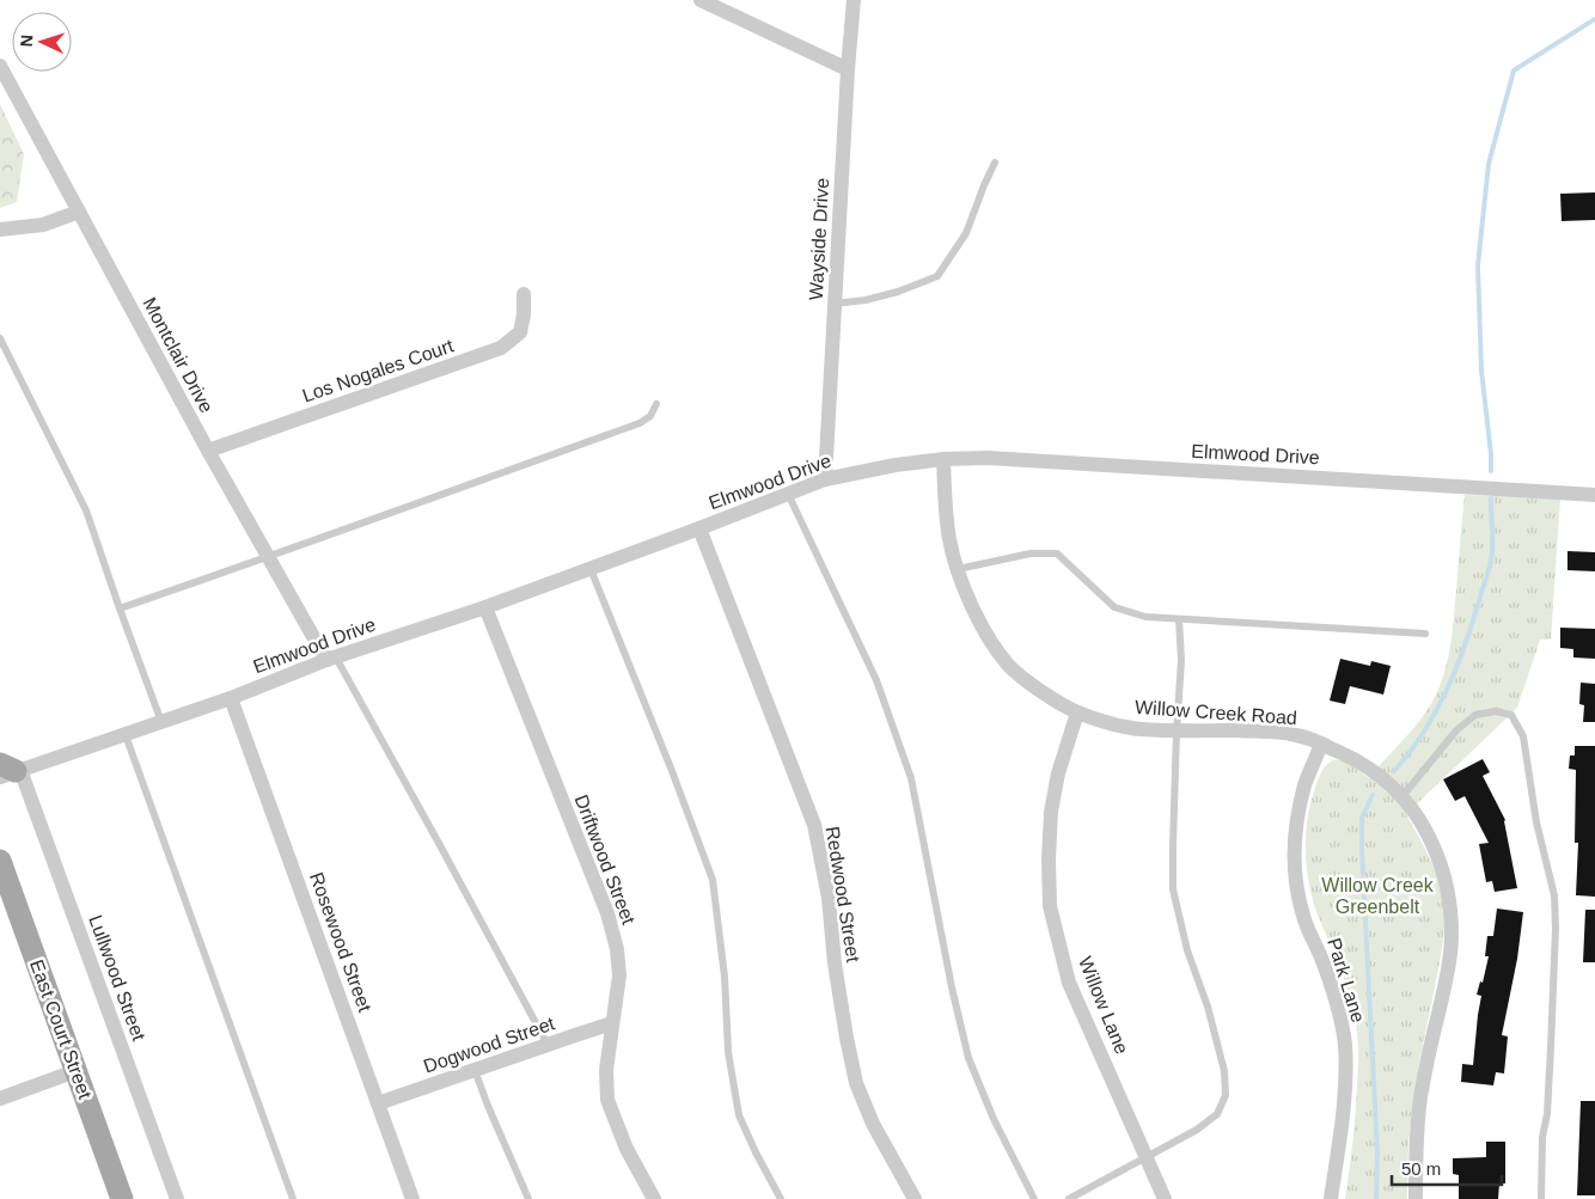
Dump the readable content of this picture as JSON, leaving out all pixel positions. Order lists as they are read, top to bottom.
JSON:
{
  "streets": {
    "main road": ["East Court Street"],
    "street": [
      "Wayside Drive",
      "Montclair Drive",
      "Los Nogales Court",
      "Elmwood Drive",
      "Willow Creek Road",
      "Driftwood Street",
      "Redwood Street",
      "Rosewood Street",
      "Lullwood Street",
      "Park Lane",
      "Willow Lane",
      "Dogwood Street"
    ]
  },
  "crossings": [
    ["Wayside Drive", "Elmwood Drive"],
    ["Montclair Drive", "Los Nogales Court"],
    ["Montclair Drive", "Elmwood Drive"],
    ["Elmwood Drive", "Willow Creek Road"],
    ["Elmwood Drive", "Driftwood Street"],
    ["Elmwood Drive", "Redwood Street"],
    ["Elmwood Drive", "Rosewood Street"],
    ["Elmwood Drive", "Lullwood Street"],
    ["Willow Creek Road", "Park Lane"],
    ["Willow Creek Road", "Willow Lane"],
    ["Driftwood Street", "Dogwood Street"],
    ["Rosewood Street", "Dogwood Street"]
  ],
  "parks": ["Willow Creek Greenbelt"],
  "scale_bar": "50 m",
  "north": "left"
}
